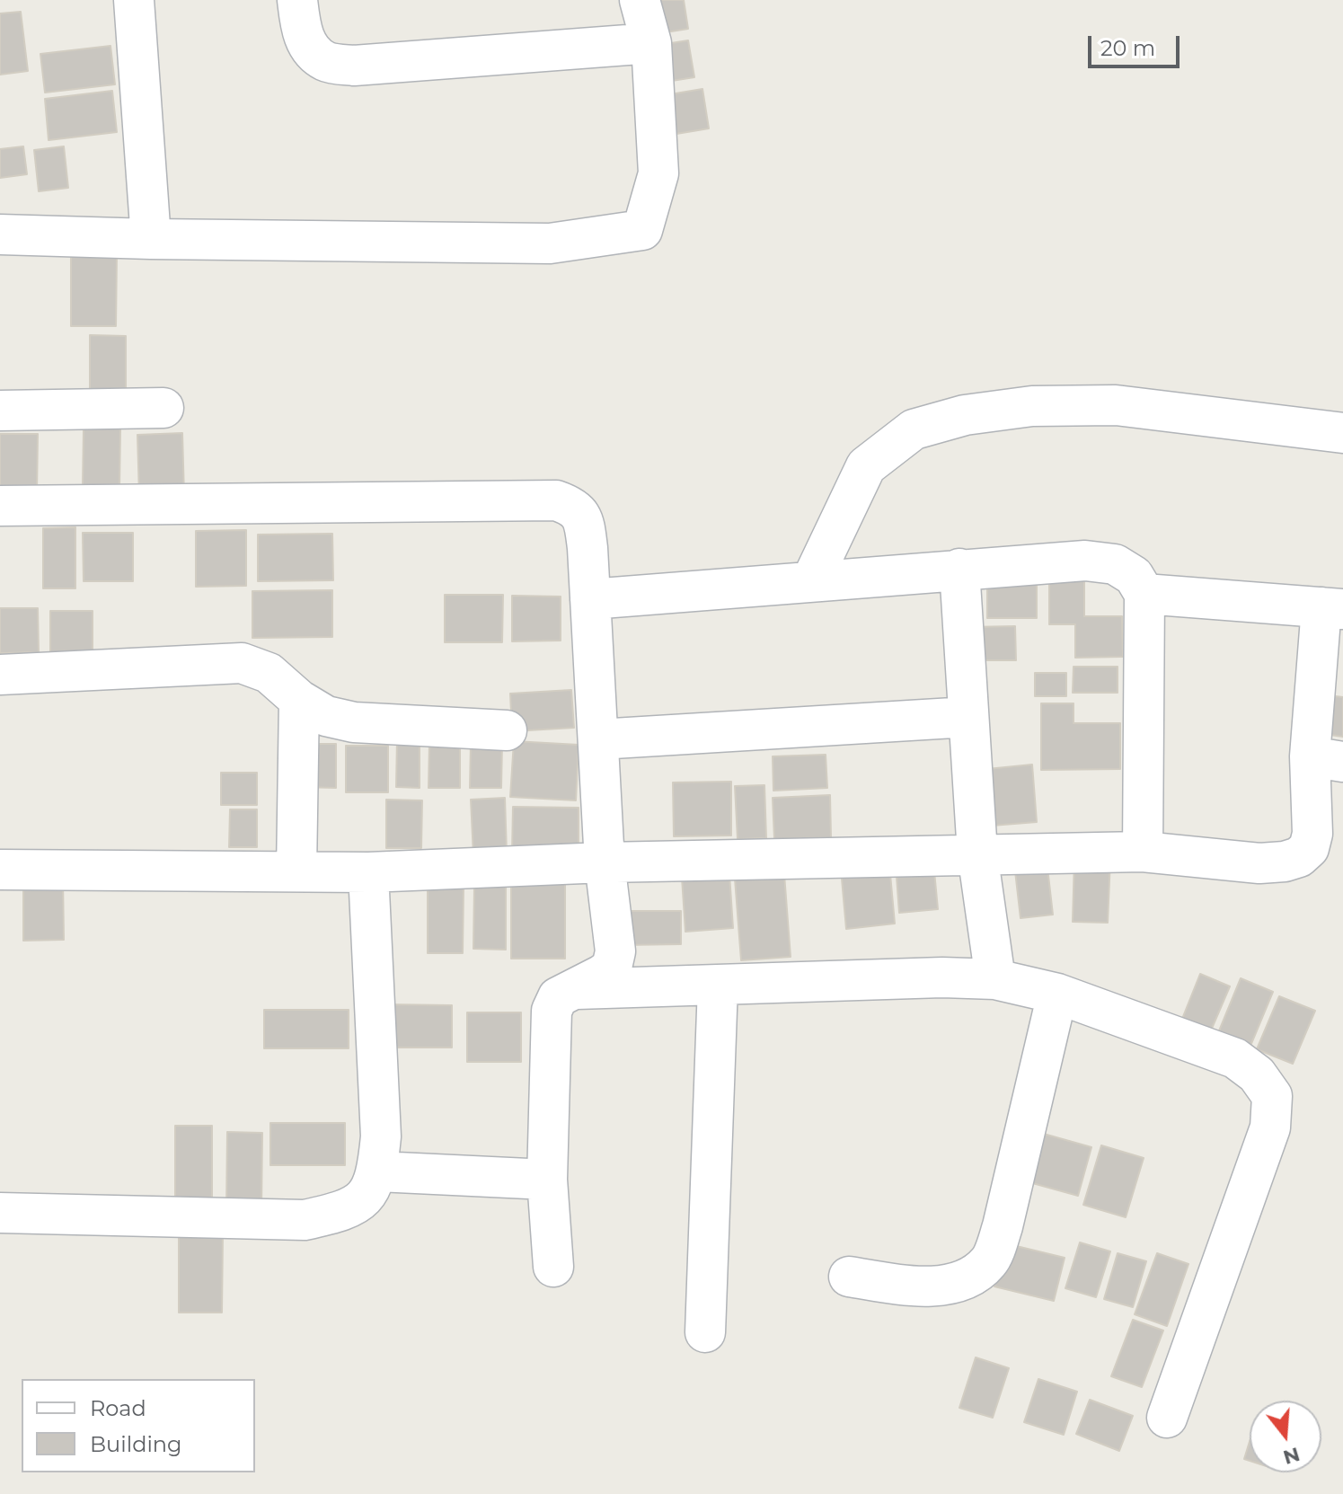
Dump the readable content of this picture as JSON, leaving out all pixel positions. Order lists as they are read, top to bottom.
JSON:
{
  "legend": ["Road", "Building"],
  "scale_bar": "20 m",
  "north": "bottom"
}
